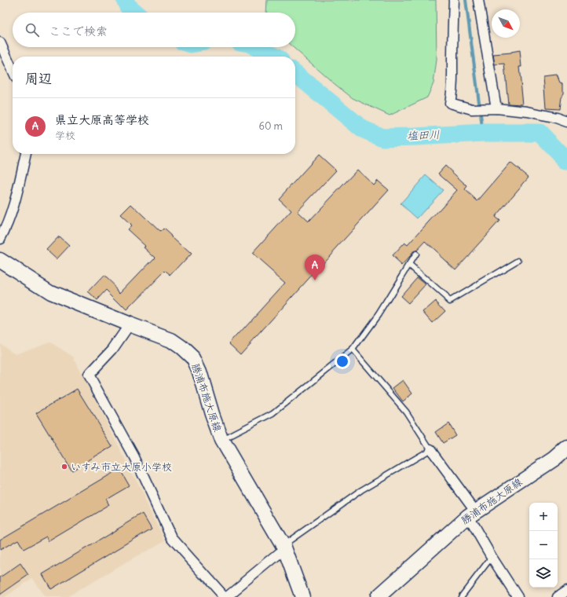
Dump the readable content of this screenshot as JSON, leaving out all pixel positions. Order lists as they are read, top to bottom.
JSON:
{
  "streets": {
    "main road": ["勝浦布施大原線"]
  },
  "water": ["塩田川"],
  "places": ["いすみ市立大原小学校"],
  "north": "bottom right",
  "page": {
    "search": "ここで検索",
    "heading": "周辺",
    "list": [
      {
        "mark": "A",
        "name": "県立大原高等学校",
        "note": "学校",
        "value": "60 m"
      }
    ],
    "pins": "A",
    "map_buttons": ["+", "−"]
  }
}
